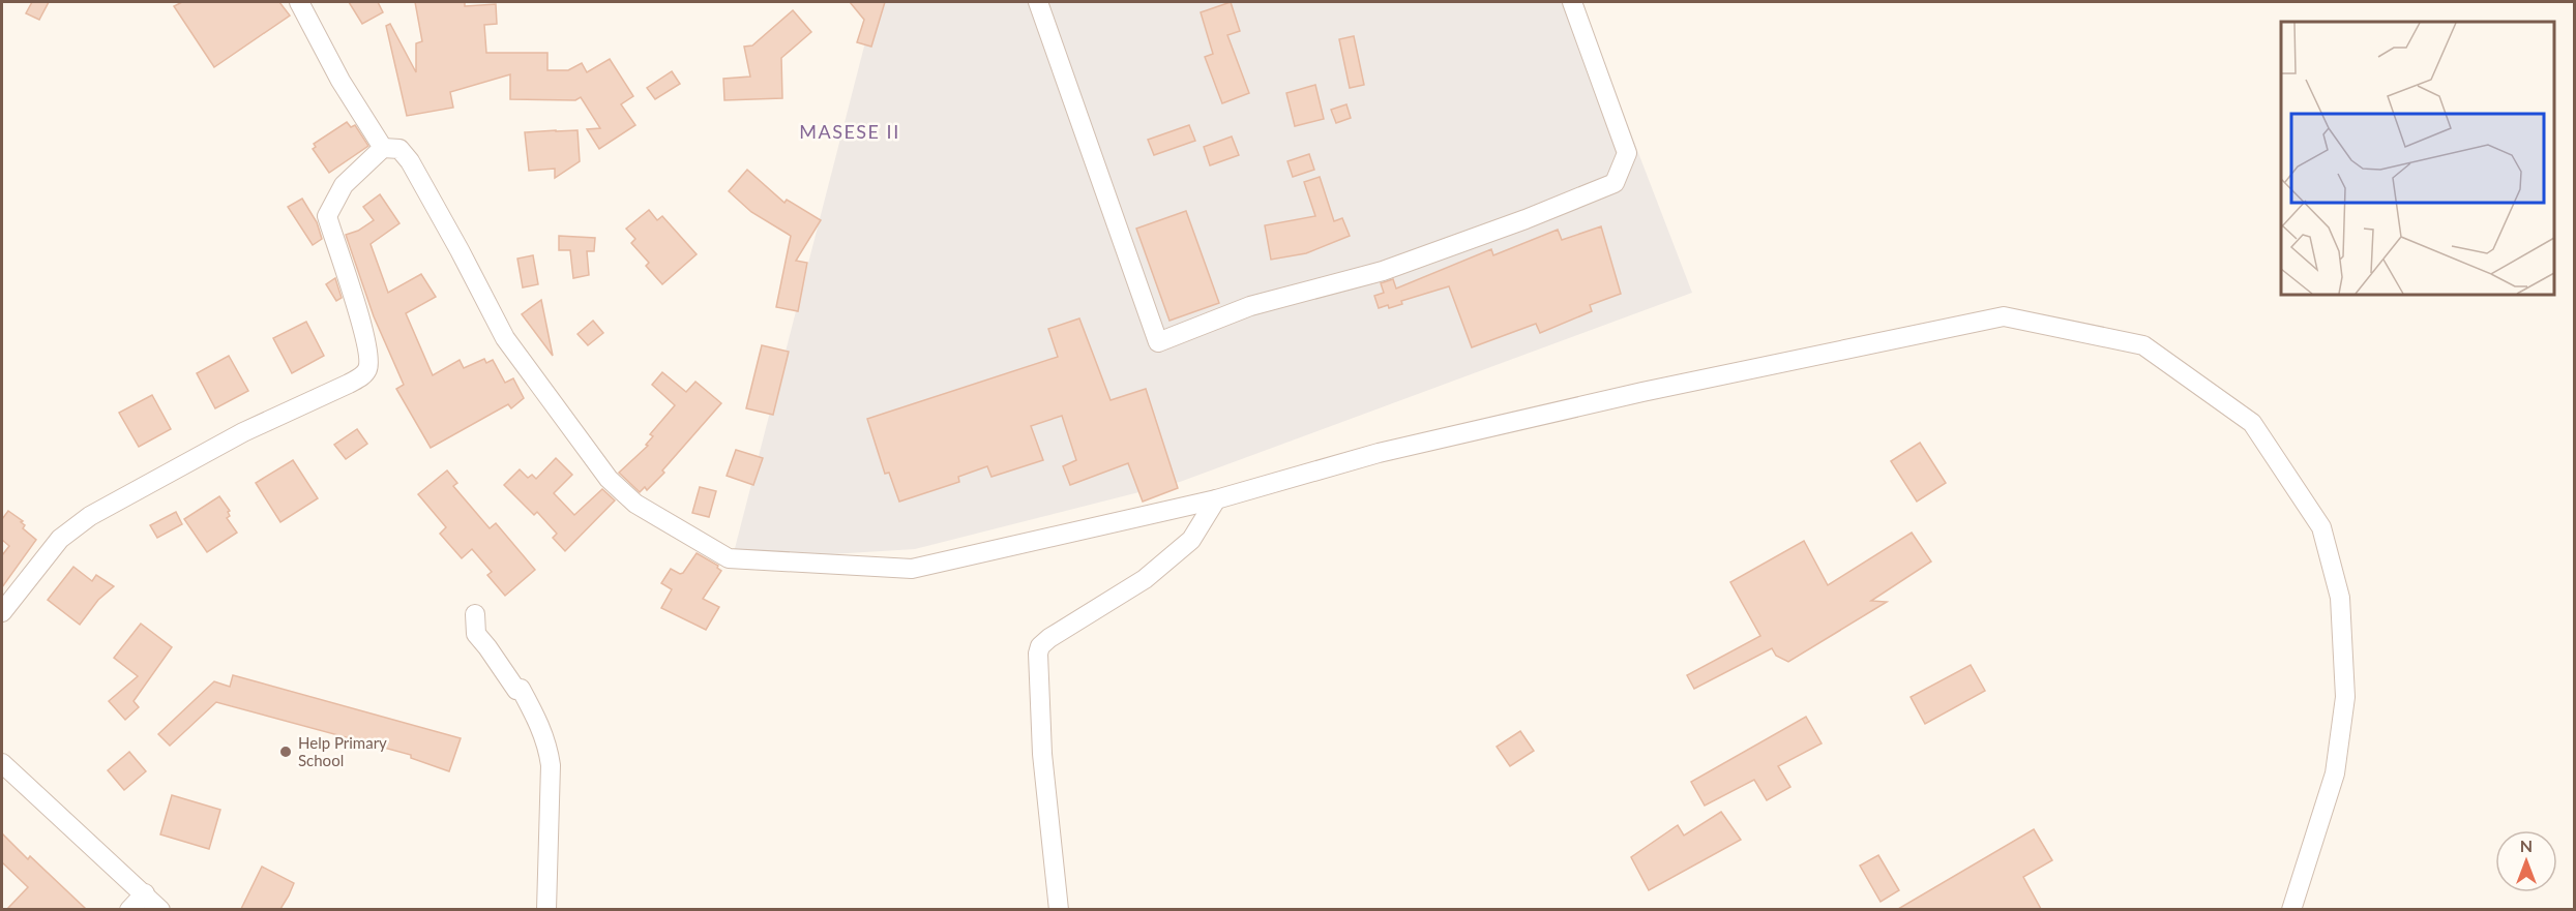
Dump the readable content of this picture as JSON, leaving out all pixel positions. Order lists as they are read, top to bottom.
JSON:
{
  "districts": ["MASESE II"],
  "places": ["Help Primary School"],
  "north": "top"
}
